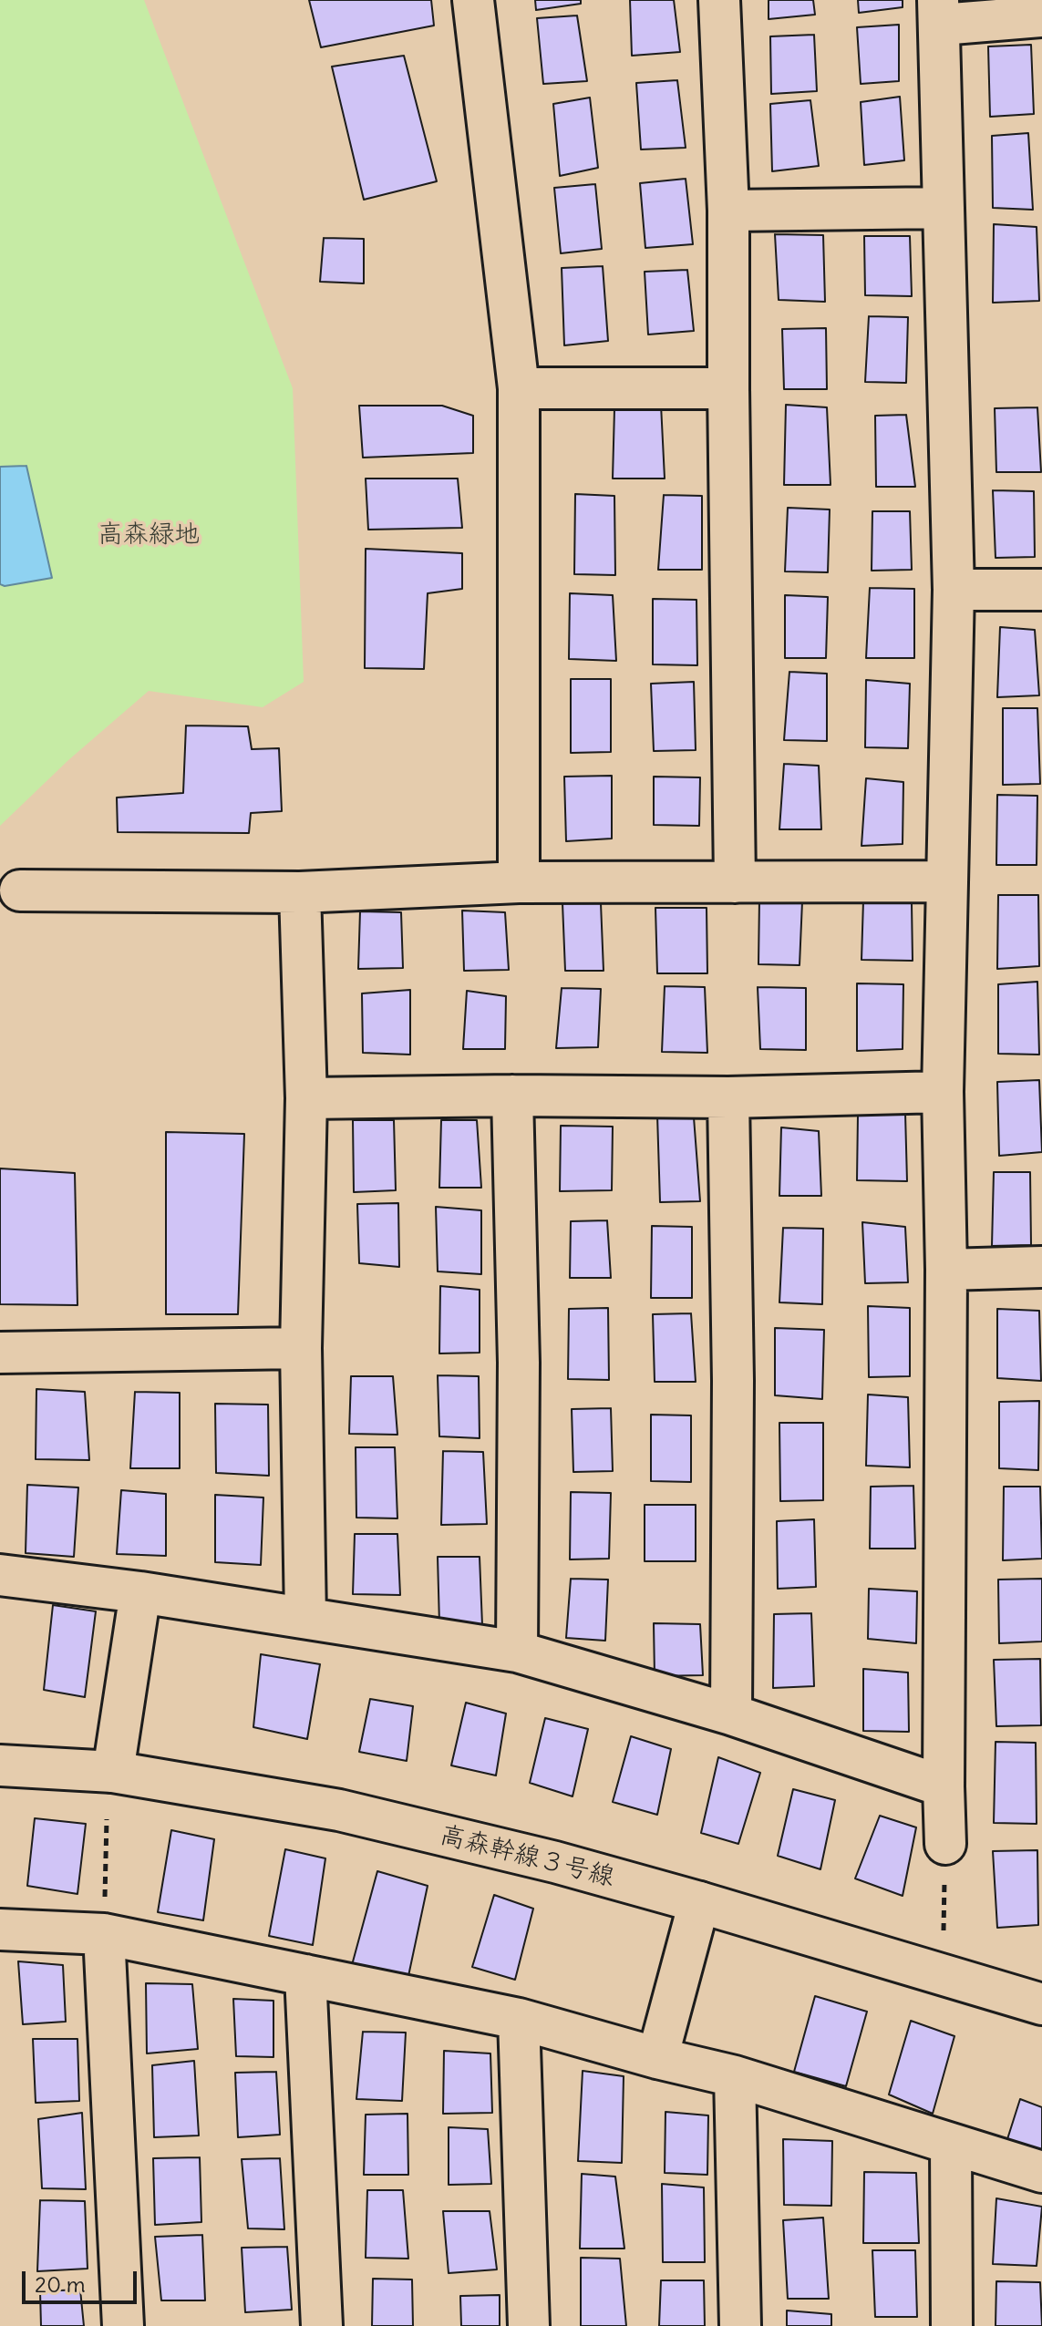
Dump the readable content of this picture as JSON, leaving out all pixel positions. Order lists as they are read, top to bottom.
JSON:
{
  "streets": {
    "street": ["高森幹線３号線"]
  },
  "parks": ["高森緑地"],
  "scale_bar": "20 m"
}
